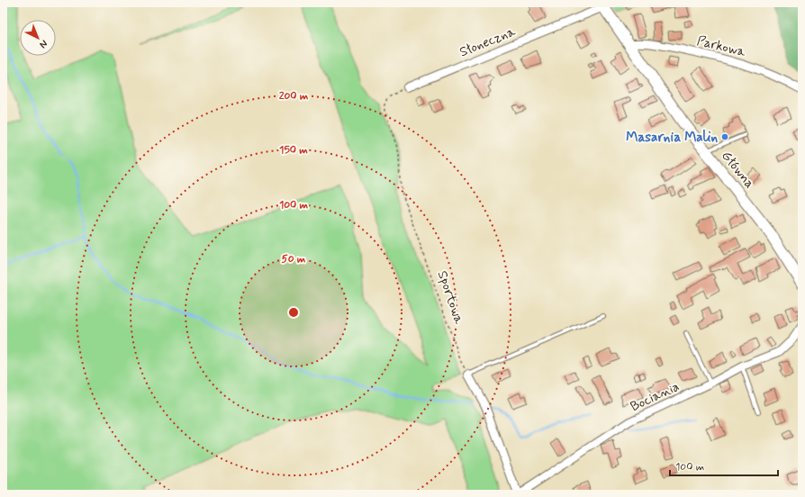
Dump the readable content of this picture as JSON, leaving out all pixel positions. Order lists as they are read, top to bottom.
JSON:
{
  "streets": {
    "street": [
      "Słoneczna",
      "Parkowa",
      "Główna",
      "Bociania"
    ],
    "path": ["Sportowa"]
  },
  "crossings": [
    ["Słoneczna", "Główna"],
    ["Słoneczna", "Sportowa"],
    ["Parkowa", "Główna"]
  ],
  "places": ["Masarnia Malin"],
  "scale_bar": "100 m",
  "north": "bottom right",
  "rings": [
    "200 m",
    "150 m",
    "100 m",
    "50 m"
  ]
}
